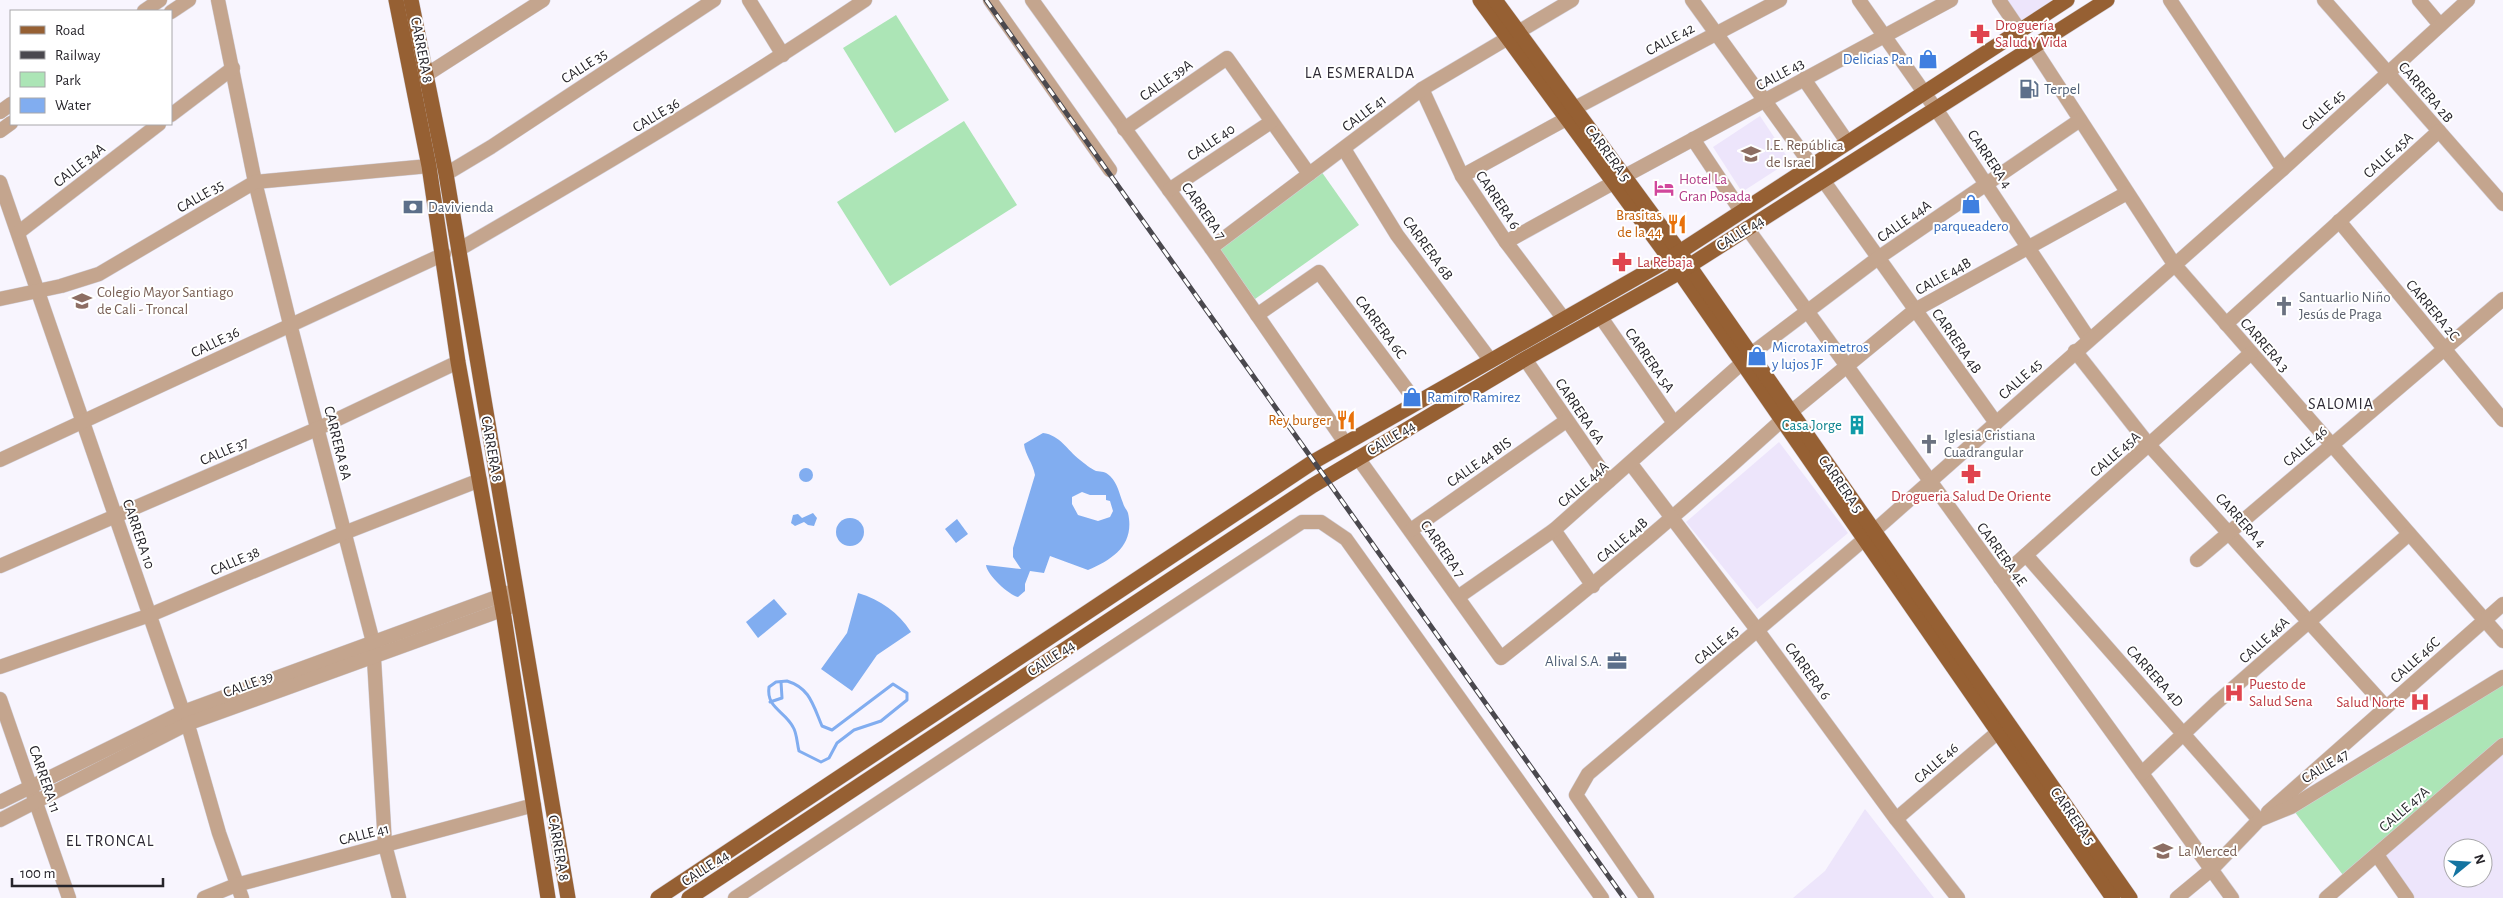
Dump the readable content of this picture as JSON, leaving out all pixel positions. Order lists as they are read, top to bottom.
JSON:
{
  "streets": {
    "main road": ["CARRERA 8", "CARRERA 5", "CALLE 44"],
    "street": [
      "CALLE 42",
      "CALLE 35",
      "CALLE 43",
      "CALLE 39A",
      "CARRERA 2B",
      "CALLE 45",
      "CALLE 41",
      "CALLE 36",
      "CALLE 40",
      "CALLE 45A",
      "CARRERA 4",
      "CALLE 34A",
      "CARRERA 6",
      "CARRERA 7",
      "CALLE 44A",
      "CARRERA 6B",
      "CALLE 44B",
      "CARRERA 2C",
      "CARRERA 6C",
      "CARRERA 4B",
      "CARRERA 3",
      "CARRERA 5A",
      "CARRERA 6A",
      "CARRERA 8A",
      "CALLE 46",
      "CALLE 37",
      "CALLE 44 BIS",
      "CARRERA 10",
      "CARRERA 4E",
      "CALLE 38",
      "CALLE 46A",
      "CALLE 46C",
      "CARRERA 4D",
      "CALLE 39",
      "CALLE 47",
      "CARRERA 11",
      "CALLE 47A"
    ]
  },
  "crossings": [
    ["CALLE 42", "CARRERA 5"],
    ["CALLE 42", "CARRERA 6"],
    ["CARRERA 8", "CALLE 35"],
    ["CARRERA 8", "CALLE 41"],
    ["CARRERA 8", "CALLE 36"],
    ["CARRERA 8", "CALLE 37"],
    ["CARRERA 8", "CALLE 38"],
    ["CARRERA 8", "CALLE 39"],
    ["CALLE 35", "CARRERA 8A"],
    ["CALLE 35", "CARRERA 10"],
    ["CALLE 43", "CARRERA 5"],
    ["CALLE 43", "CARRERA 4"],
    ["CALLE 43", "CARRERA 6"],
    ["CALLE 39A", "CALLE 40"],
    ["CALLE 39A", "CARRERA 7"],
    ["CARRERA 2B", "CALLE 45"],
    ["CARRERA 2B", "CALLE 45A"],
    ["CALLE 45", "CARRERA 5"],
    ["CALLE 45", "CARRERA 4"],
    ["CALLE 45", "CARRERA 6"],
    ["CALLE 45", "CARRERA 4B"],
    ["CALLE 45", "CARRERA 3"],
    ["CALLE 45", "CARRERA 4E"],
    ["CALLE 41", "CARRERA 5"],
    ["CALLE 41", "CARRERA 6"],
    ["CALLE 41", "CARRERA 7"],
    ["CALLE 41", "CARRERA 6B"],
    ["CALLE 41", "CARRERA 8A"],
    ["CALLE 41", "CARRERA 10"],
    ["CALLE 36", "CARRERA 8A"],
    ["CALLE 36", "CARRERA 10"],
    ["CALLE 40", "CARRERA 7"],
    ["CARRERA 5", "CALLE 44A"],
    ["CARRERA 5", "CALLE 44"],
    ["CARRERA 5", "CALLE 44B"],
    ["CARRERA 5", "CALLE 46"],
    ["CALLE 45A", "CARRERA 4"],
    ["CALLE 45A", "CARRERA 2C"],
    ["CALLE 45A", "CARRERA 3"],
    ["CALLE 45A", "CARRERA 4E"],
    ["CALLE 45A", "CARRERA 4D"],
    ["CARRERA 4", "CALLE 44A"],
    ["CARRERA 4", "CALLE 44"],
    ["CARRERA 4", "CALLE 44B"],
    ["CARRERA 4", "CALLE 46"],
    ["CARRERA 4", "CALLE 46A"],
    ["CARRERA 4", "CALLE 46C"],
    ["CALLE 34A", "CARRERA 10"],
    ["CARRERA 6", "CALLE 44A"],
    ["CARRERA 6", "CALLE 44"],
    ["CARRERA 6", "CALLE 44B"],
    ["CARRERA 6", "CALLE 46"],
    ["CARRERA 7", "CALLE 44A"],
    ["CARRERA 7", "CALLE 44"],
    ["CARRERA 7", "CALLE 44B"],
    ["CARRERA 7", "CARRERA 6C"],
    ["CARRERA 7", "CALLE 44 BIS"],
    ["CALLE 44A", "CARRERA 4B"],
    ["CALLE 44A", "CARRERA 3"],
    ["CALLE 44A", "CARRERA 5A"],
    ["CALLE 44A", "CARRERA 6A"],
    ["CALLE 44A", "CARRERA 4E"],
    ["CALLE 44", "CARRERA 6B"],
    ["CALLE 44", "CARRERA 6C"],
    ["CALLE 44", "CARRERA 4B"],
    ["CALLE 44", "CARRERA 3"],
    ["CALLE 44", "CARRERA 5A"],
    ["CALLE 44", "CARRERA 6A"],
    ["CALLE 44", "CARRERA 4E"],
    ["CALLE 44B", "CARRERA 4B"],
    ["CALLE 44B", "CARRERA 3"],
    ["CALLE 44B", "CARRERA 4E"],
    ["CARRERA 2C", "CALLE 46"],
    ["CARRERA 3", "CALLE 46"],
    ["CARRERA 3", "CALLE 46A"],
    ["CARRERA 3", "CALLE 46C"],
    ["CARRERA 6A", "CALLE 44 BIS"],
    ["CARRERA 8A", "CALLE 37"],
    ["CARRERA 8A", "CALLE 38"],
    ["CARRERA 8A", "CALLE 39"],
    ["CALLE 37", "CARRERA 10"],
    ["CARRERA 10", "CALLE 38"],
    ["CARRERA 10", "CALLE 39"],
    ["CARRERA 4E", "CALLE 46A"],
    ["CARRERA 4E", "CALLE 47"],
    ["CALLE 46A", "CARRERA 4D"],
    ["CALLE 46C", "CARRERA 4D"],
    ["CALLE 46C", "CALLE 47"],
    ["CARRERA 4D", "CALLE 47"],
    ["CALLE 39", "CARRERA 11"]
  ],
  "districts": ["LA ESMERALDA", "SALOMIA", "EL TRONCAL"],
  "places": {
    "pharmacy": ["Droguería Salud Y Vida", "La Rebaja", "Drogueria Salud De Oriente"],
    "shop": [
      "Delicias Pan",
      "parqueadero",
      "Microtaximetros y lujos JF",
      "Ramiro Ramirez"
    ],
    "fuel station": ["Terpel"],
    "school or university": ["I.E. República de Israel", "Colegio Mayor Santiago de Cali - Troncal", "La Merced"],
    "hotel": ["Hotel La Gran Posada"],
    "bank": ["Davivienda"],
    "restaurant": ["Brasitas de la 44", "Rey burger"],
    "church": ["Santuarlio Niño Jesús de Praga", "Iglesia Cristiana Cuadrangular"],
    "building": ["Casa Jorge"],
    "office": ["Alival S.A."],
    "hospital": ["Puesto de Salud Sena", "Salud Norte"]
  },
  "legend": [
    "Road",
    "Railway",
    "Park",
    "Water"
  ],
  "scale_bar": "100 m",
  "north": "right"
}
